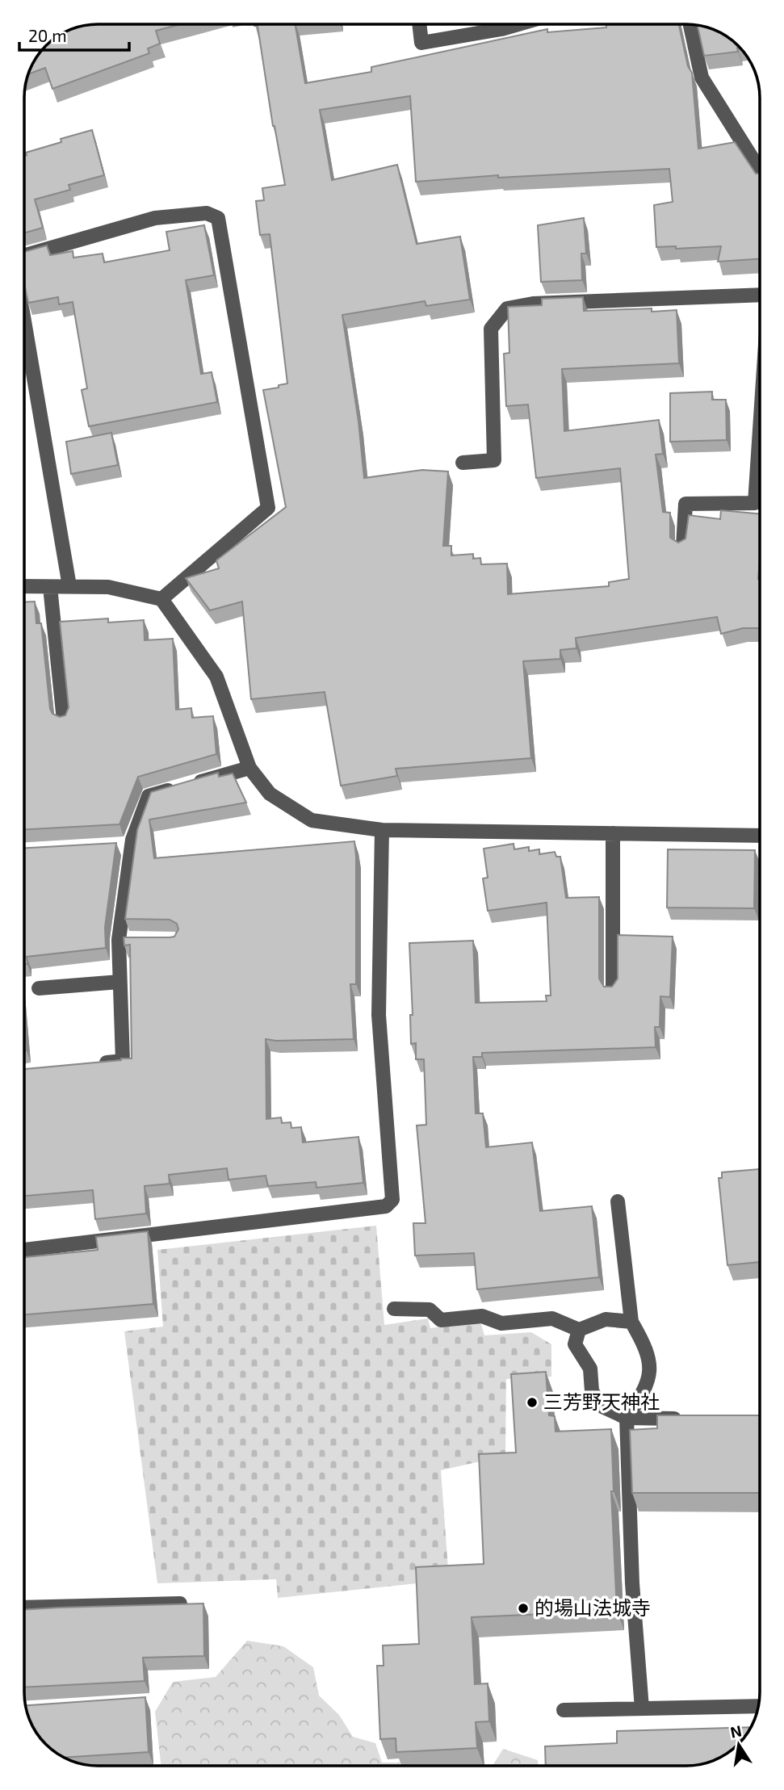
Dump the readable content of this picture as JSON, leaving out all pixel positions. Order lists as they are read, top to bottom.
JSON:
{
  "places": ["三芳野天神社", "的場山法城寺"],
  "scale_bar": "20 m",
  "north": "top"
}
